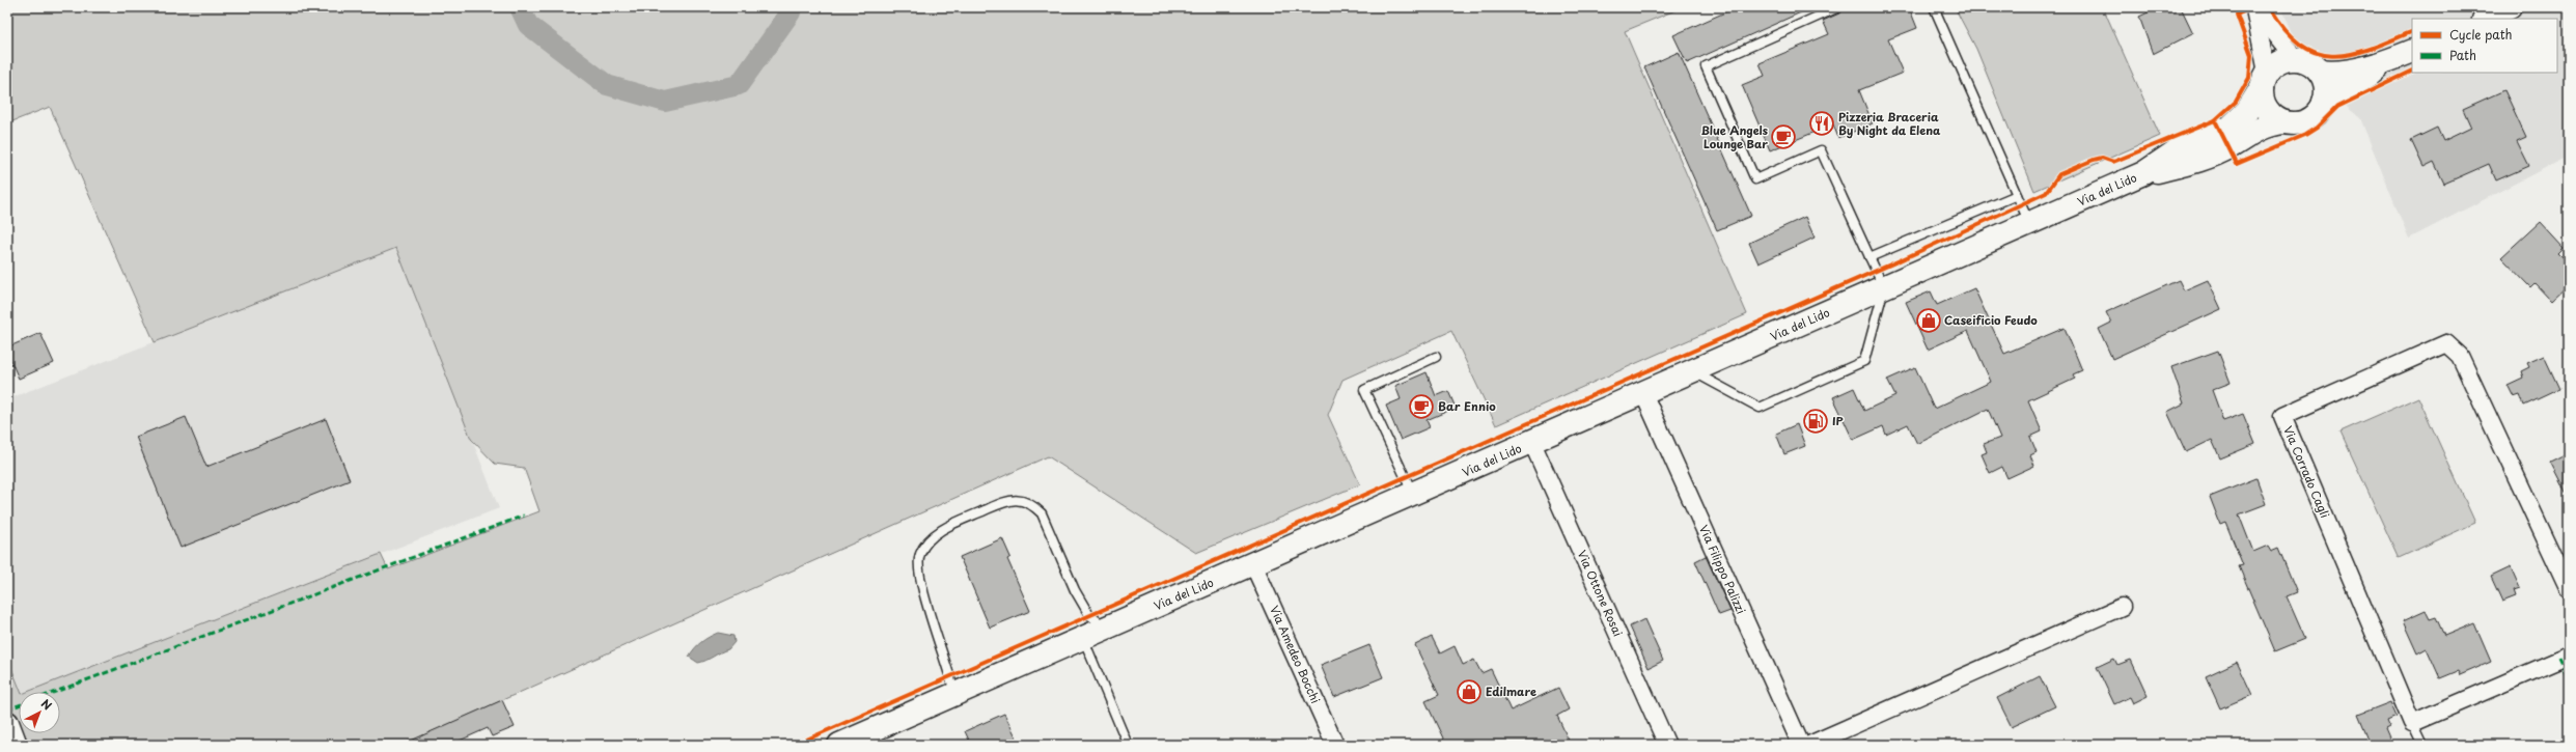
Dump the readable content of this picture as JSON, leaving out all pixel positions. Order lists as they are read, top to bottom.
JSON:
{
  "streets": {
    "main road": ["Via del Lido"],
    "street": [
      "Via Corrado Cagli",
      "Via Filippo Palizzi",
      "Via Ottone Rosai",
      "Via Amedeo Bocchi"
    ]
  },
  "crossings": [
    ["Via del Lido", "Via Filippo Palizzi"],
    ["Via del Lido", "Via Ottone Rosai"],
    ["Via del Lido", "Via Amedeo Bocchi"]
  ],
  "places": {
    "restaurant": ["Pizzeria Braceria By Night da Elena"],
    "cafe": ["Blue Angels Lounge Bar", "Bar Ennio"],
    "shop": ["Caseificio Feudo", "Edilmare"],
    "fuel station": ["IP"]
  },
  "legend": ["Cycle path", "Path"],
  "north": "top right"
}
